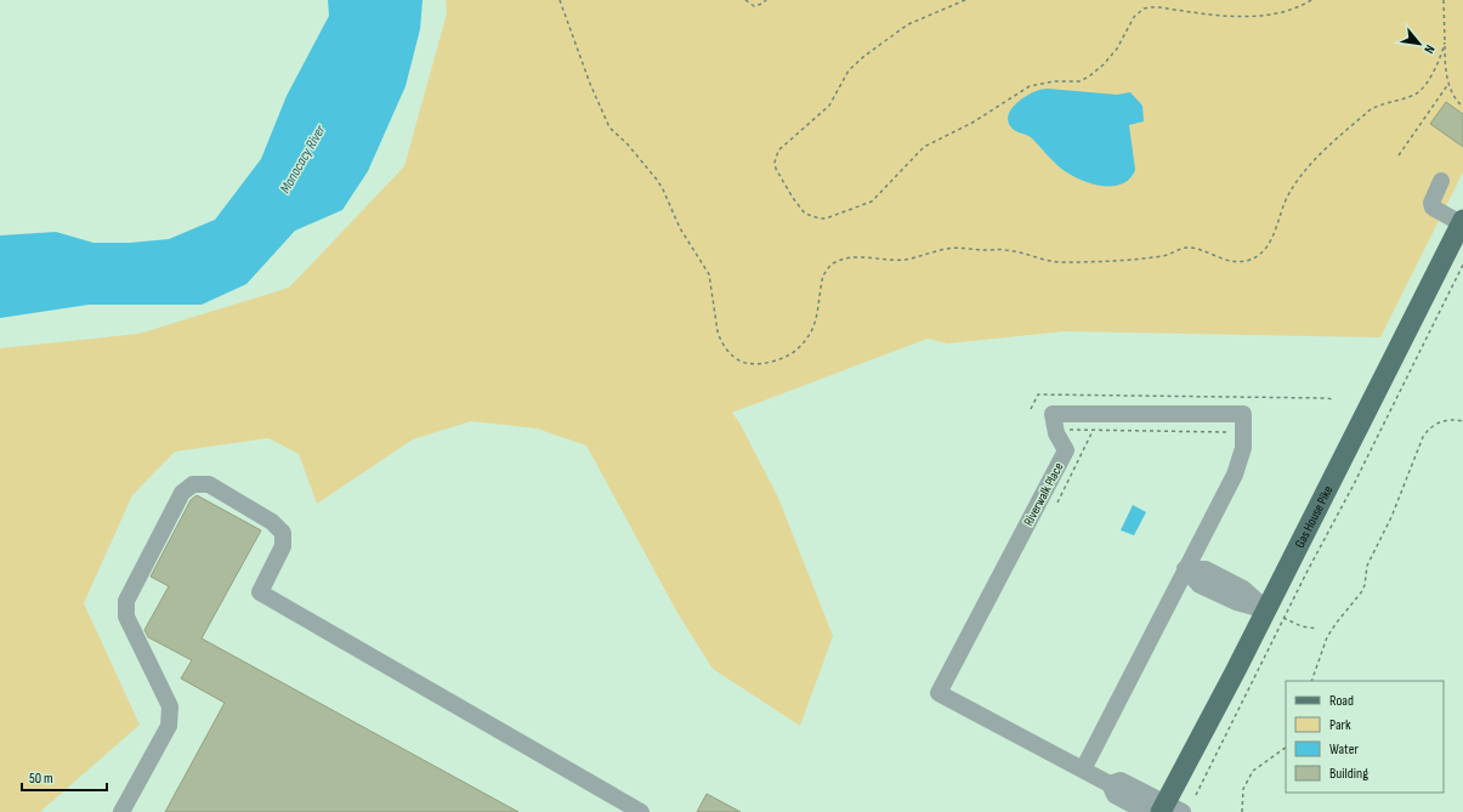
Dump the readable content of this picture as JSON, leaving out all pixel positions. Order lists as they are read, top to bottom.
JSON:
{
  "streets": {
    "main road": ["Gas House Pike"],
    "street": ["Riverwalk Place"]
  },
  "crossings": [
    ["Riverwalk Place", "Gas House Pike"]
  ],
  "water": ["Monocacy River"],
  "legend": [
    "Road",
    "Park",
    "Water",
    "Building"
  ],
  "scale_bar": "50 m",
  "north": "bottom right"
}
